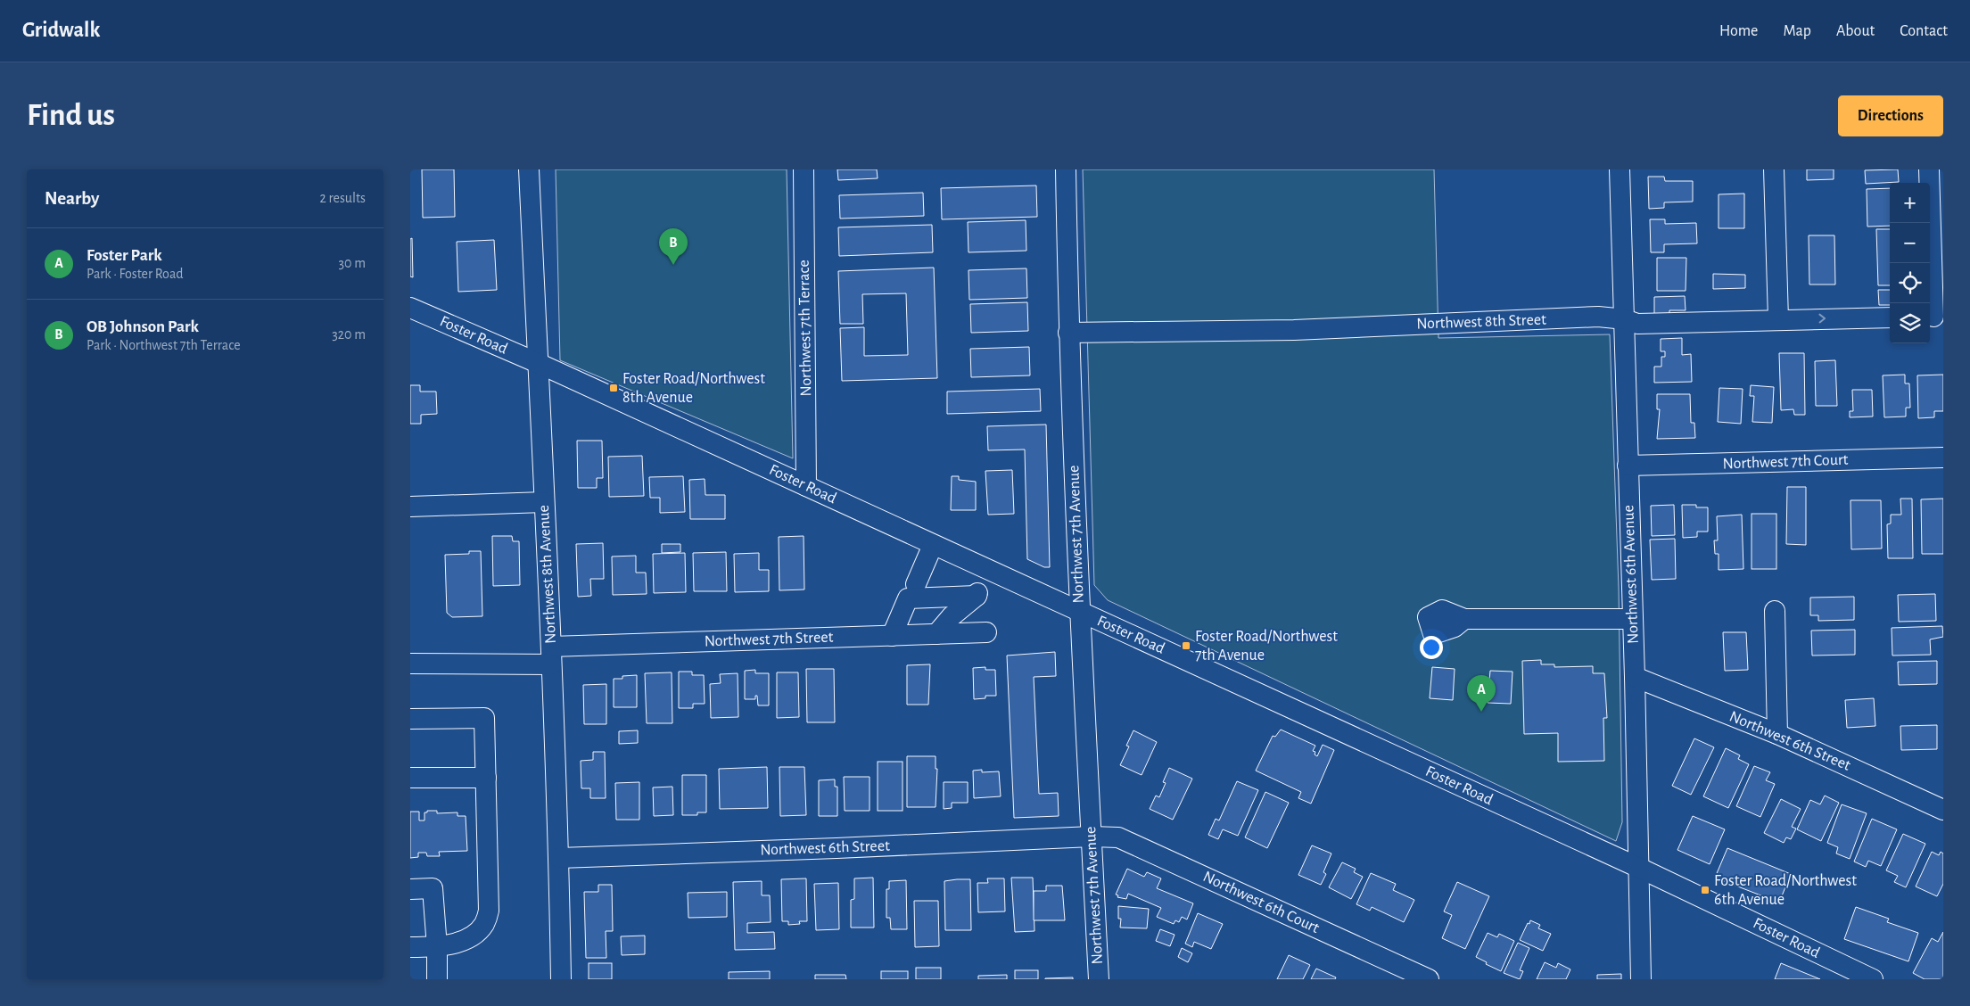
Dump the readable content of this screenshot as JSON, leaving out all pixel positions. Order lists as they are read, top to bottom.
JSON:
{
  "streets": {
    "street": [
      "Northwest 8th Street",
      "Northwest 7th Terrace",
      "Foster Road",
      "Northwest 7th Court",
      "Northwest 7th Avenue",
      "Northwest 8th Avenue",
      "Northwest 6th Avenue",
      "Northwest 7th Street",
      "Northwest 6th Street",
      "Northwest 6th Court"
    ]
  },
  "crossings": [
    ["Northwest 8th Street", "Northwest 7th Avenue"],
    ["Northwest 8th Street", "Northwest 6th Avenue"],
    ["Northwest 7th Terrace", "Foster Road"],
    ["Foster Road", "Northwest 7th Avenue"],
    ["Foster Road", "Northwest 8th Avenue"],
    ["Foster Road", "Northwest 6th Avenue"],
    ["Northwest 7th Court", "Northwest 6th Avenue"],
    ["Northwest 7th Avenue", "Northwest 6th Street"],
    ["Northwest 7th Avenue", "Northwest 6th Court"],
    ["Northwest 8th Avenue", "Northwest 7th Street"],
    ["Northwest 8th Avenue", "Northwest 6th Street"],
    ["Northwest 6th Avenue", "Northwest 6th Street"],
    ["Northwest 6th Street", "Northwest 6th Court"]
  ],
  "places": {
    "transit": ["Foster Road/Northwest 8th Avenue", "Foster Road/Northwest 7th Avenue", "Foster Road/Northwest 6th Avenue"]
  },
  "page": {
    "header": "Gridwalk",
    "nav": [
      "Home",
      "Map",
      "About",
      "Contact"
    ],
    "buttons": "Directions",
    "title": "Find us",
    "heading": ["Nearby", "2 results"],
    "map_buttons": ["+", "−"],
    "list": [
      {
        "mark": "A",
        "name": "Foster Park",
        "note": "Park · Foster Road",
        "value": "30 m"
      },
      {
        "mark": "B",
        "name": "OB Johnson Park",
        "note": "Park · Northwest 7th Terrace",
        "value": "320 m"
      }
    ],
    "pins": ["B", "A"]
  }
}
